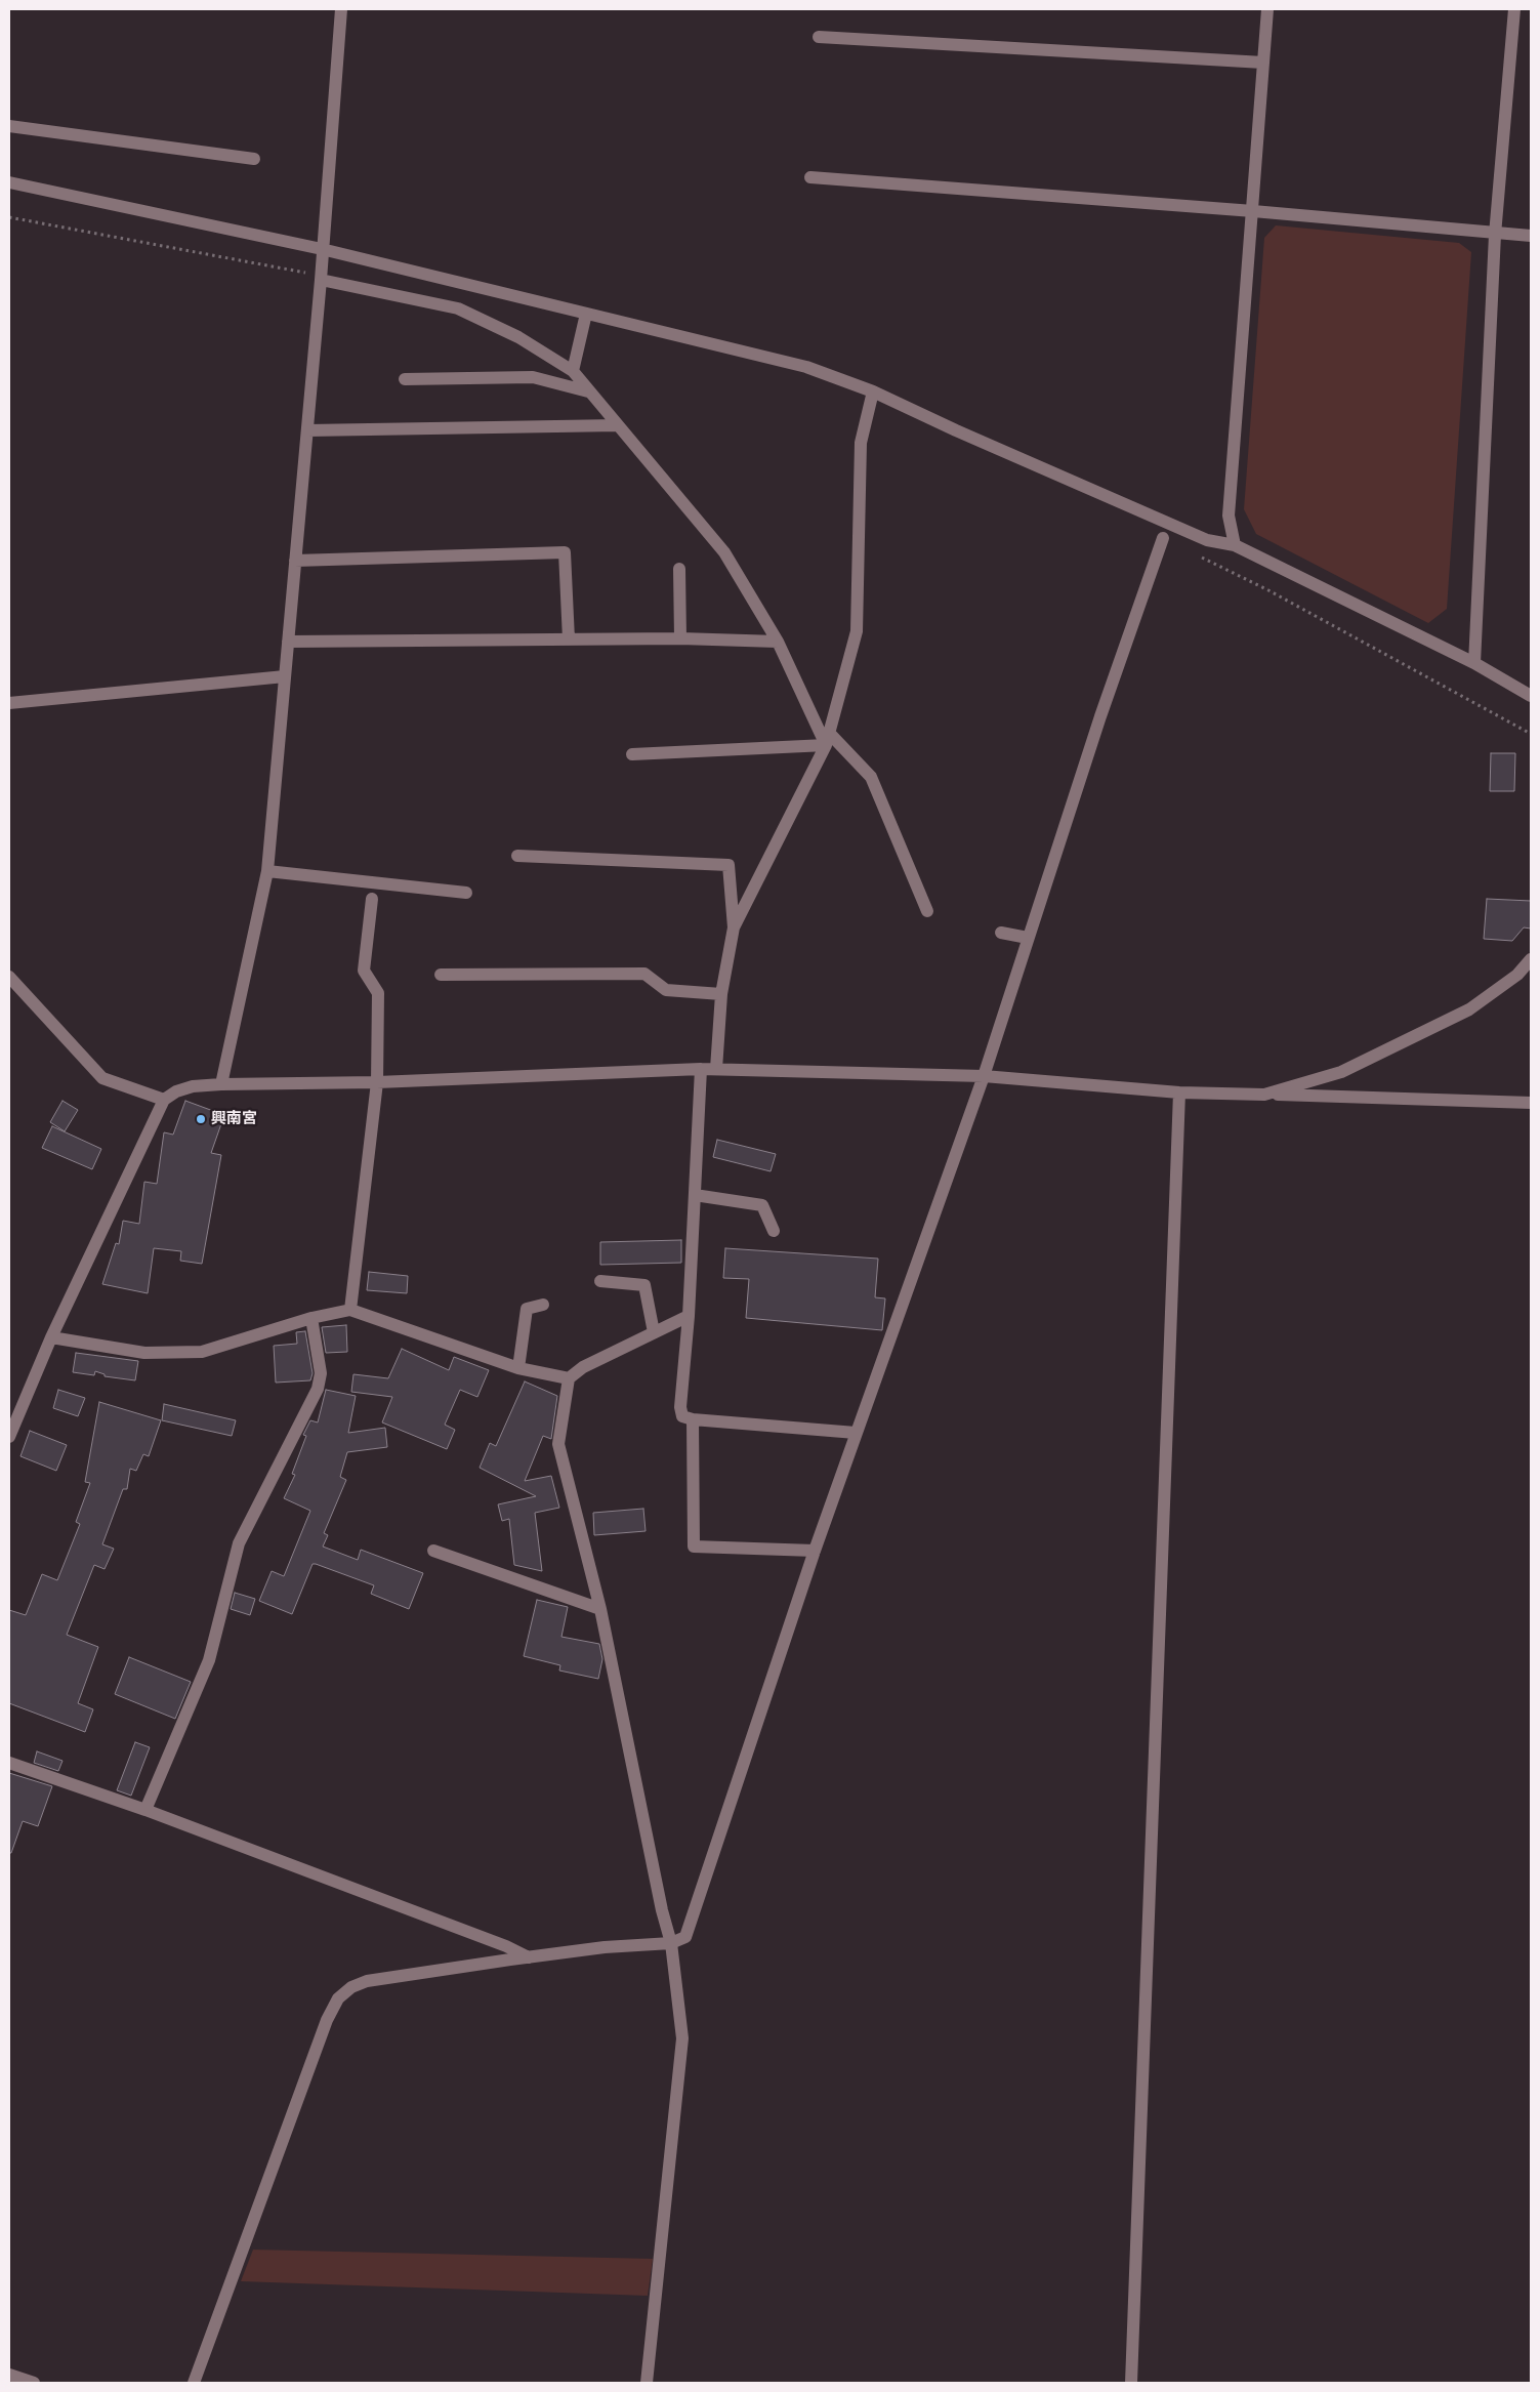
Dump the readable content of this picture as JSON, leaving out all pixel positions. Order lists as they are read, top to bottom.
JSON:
{
  "places": ["興南宮"]
}
